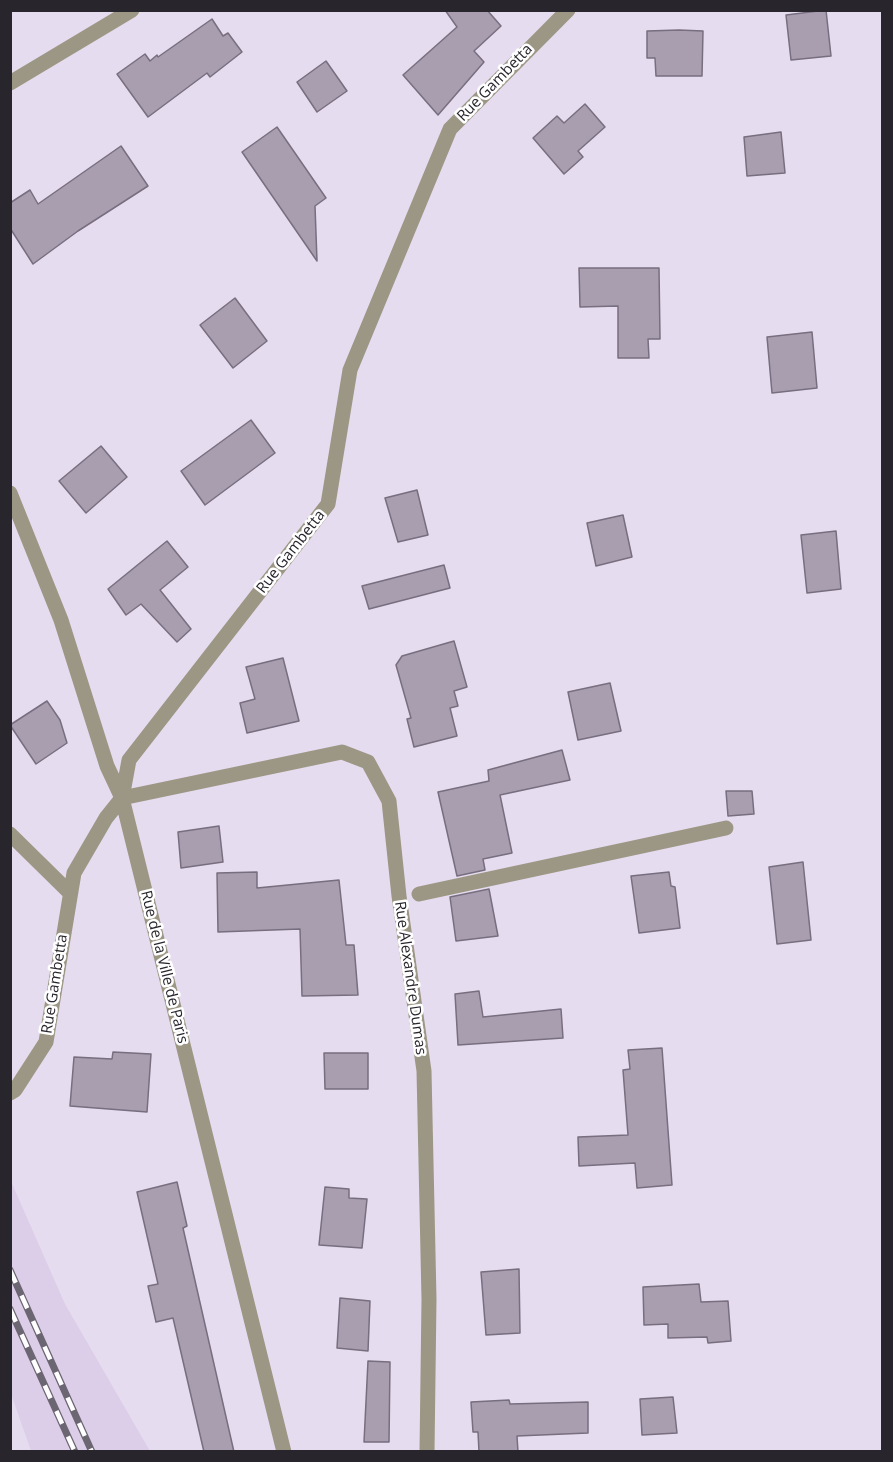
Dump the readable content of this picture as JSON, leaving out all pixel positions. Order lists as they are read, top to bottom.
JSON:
{
  "streets": {
    "street": ["Rue Gambetta", "Rue de la Ville de Paris", "Rue Alexandre Dumas"]
  },
  "crossings": [
    ["Rue Gambetta", "Rue de la Ville de Paris"],
    ["Rue Gambetta", "Rue Alexandre Dumas"],
    ["Rue de la Ville de Paris", "Rue Alexandre Dumas"]
  ]
}
